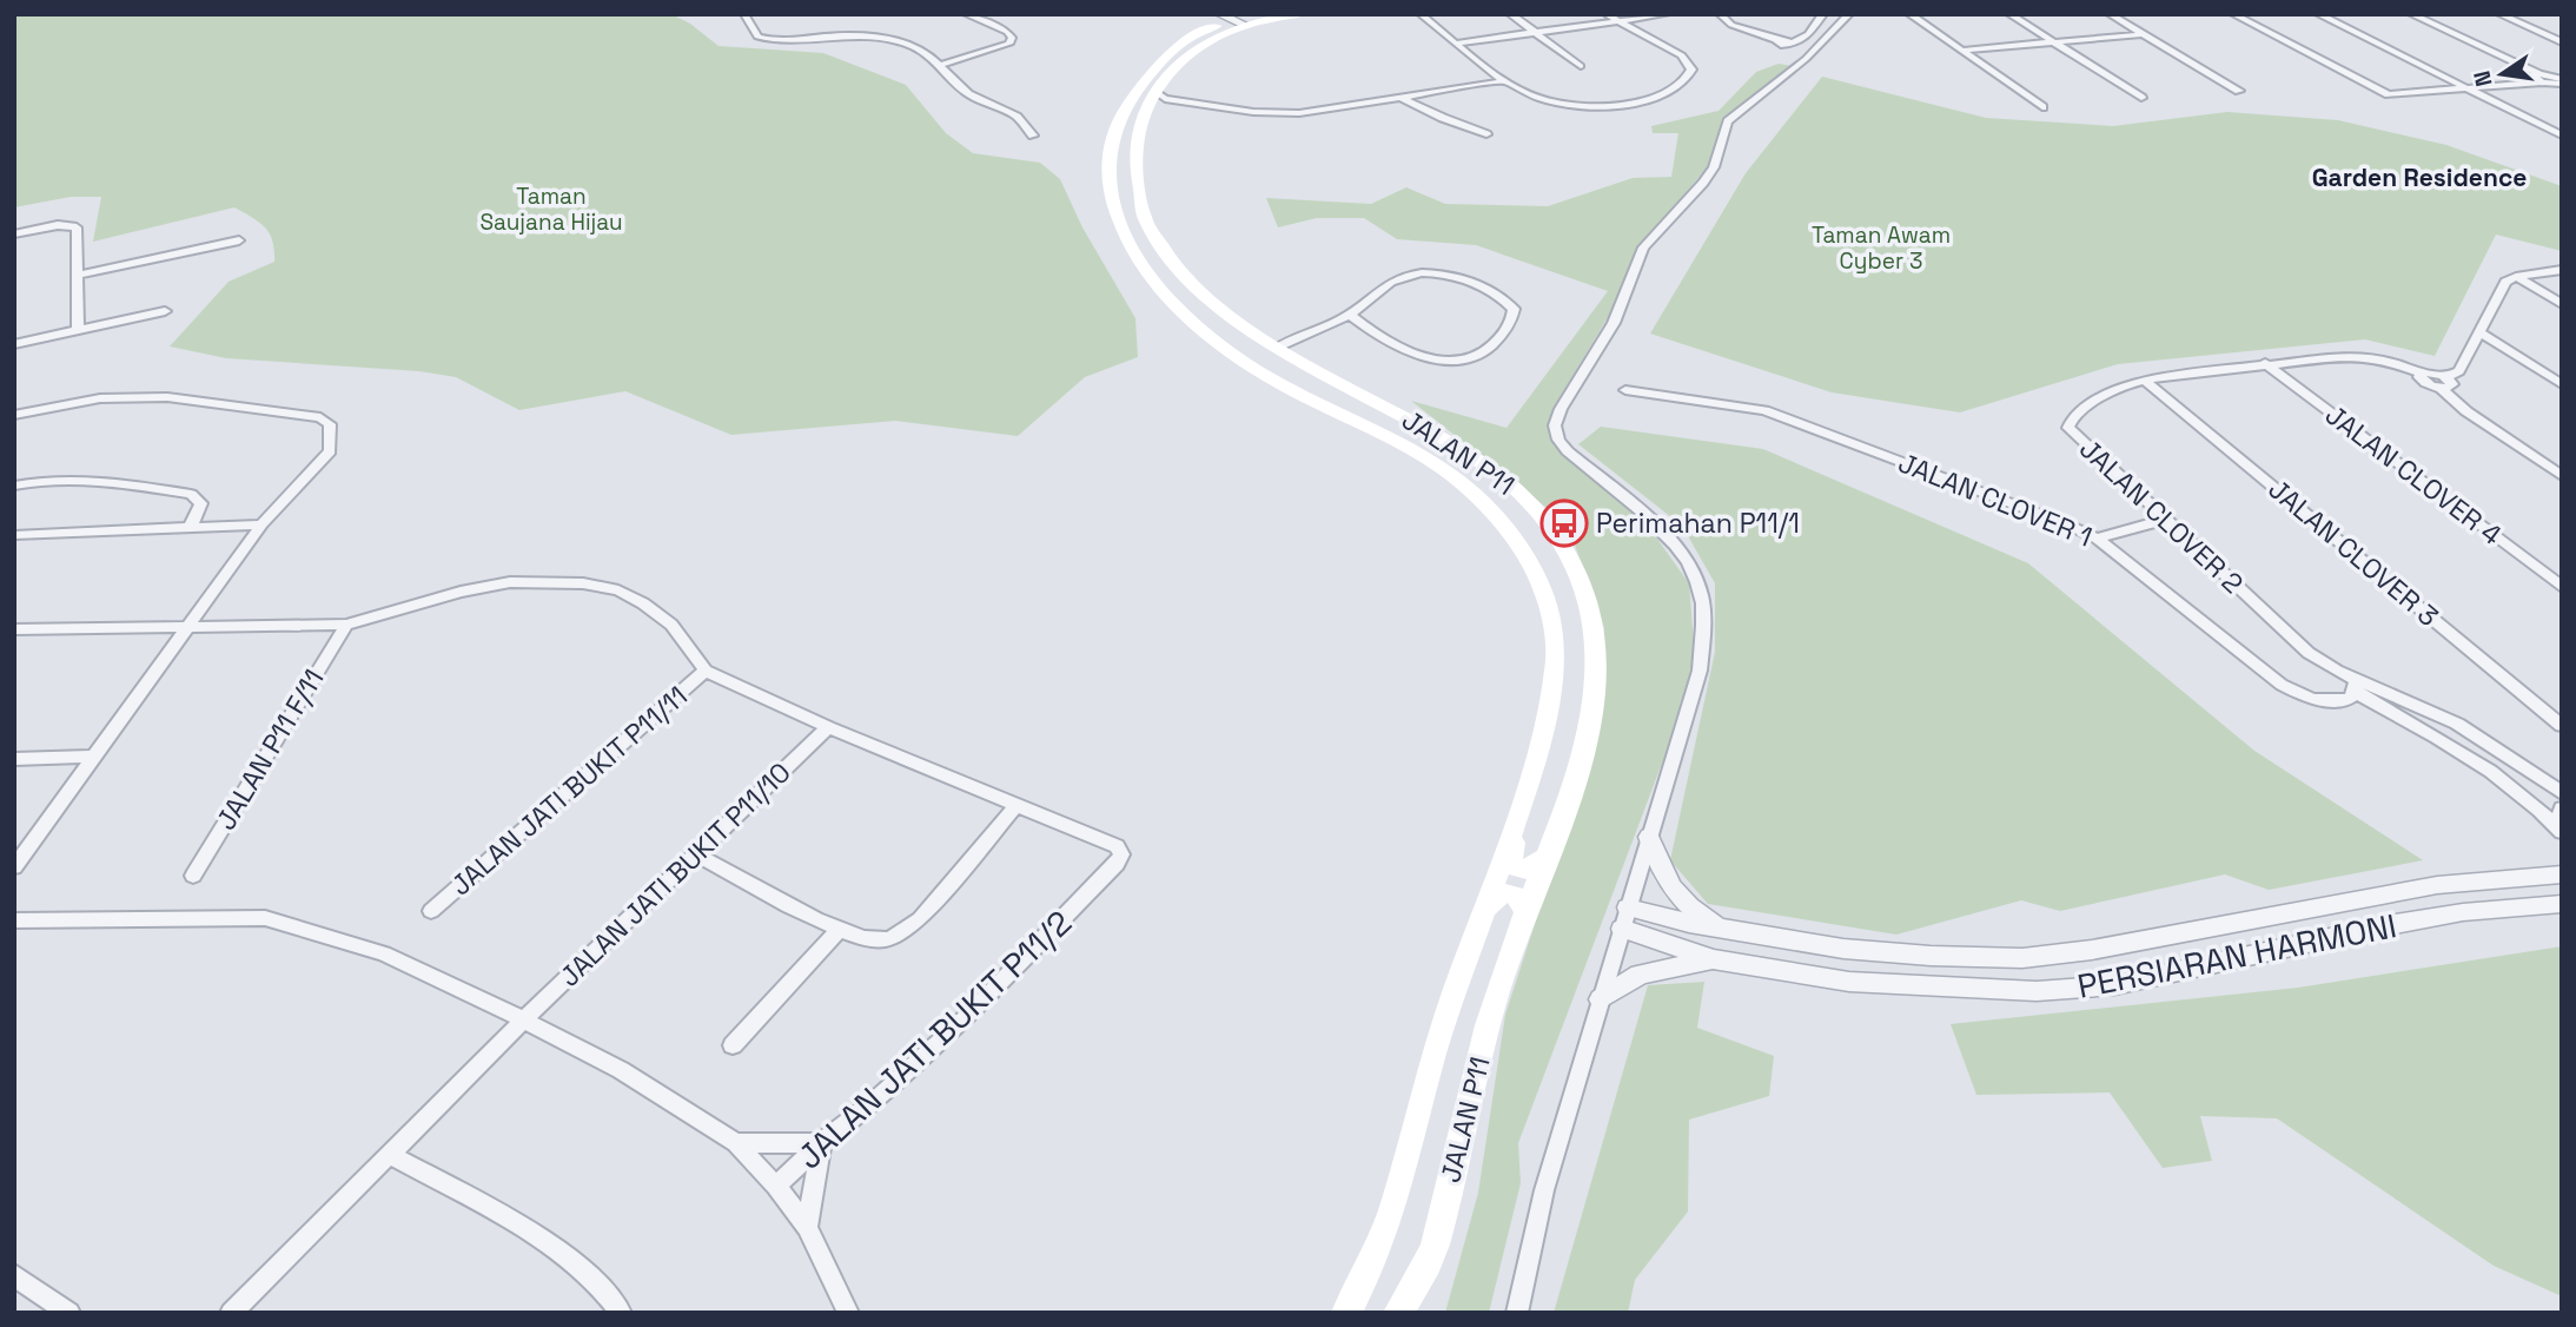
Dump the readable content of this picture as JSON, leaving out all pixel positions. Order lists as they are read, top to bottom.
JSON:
{
  "streets": {
    "main road": ["JALAN P11"],
    "street": [
      "JALAN CLOVER 4",
      "JALAN CLOVER 1",
      "JALAN CLOVER 2",
      "JALAN CLOVER 3",
      "JALAN P11 F/11",
      "JALAN JATI BUKIT P11/11",
      "JALAN JATI BUKIT P11/10",
      "PERSIARAN HARMONI",
      "JALAN JATI BUKIT P11/2"
    ]
  },
  "crossings": [
    ["JALAN CLOVER 4", "JALAN CLOVER 2"],
    ["JALAN CLOVER 1", "JALAN CLOVER 2"],
    ["JALAN CLOVER 2", "JALAN CLOVER 3"]
  ],
  "districts": ["Garden Residence"],
  "parks": ["Taman Saujana Hijau", "Taman Awam Cyber 3"],
  "places": {
    "bus stop": ["Perimahan P11/1"]
  },
  "north": "left"
}
